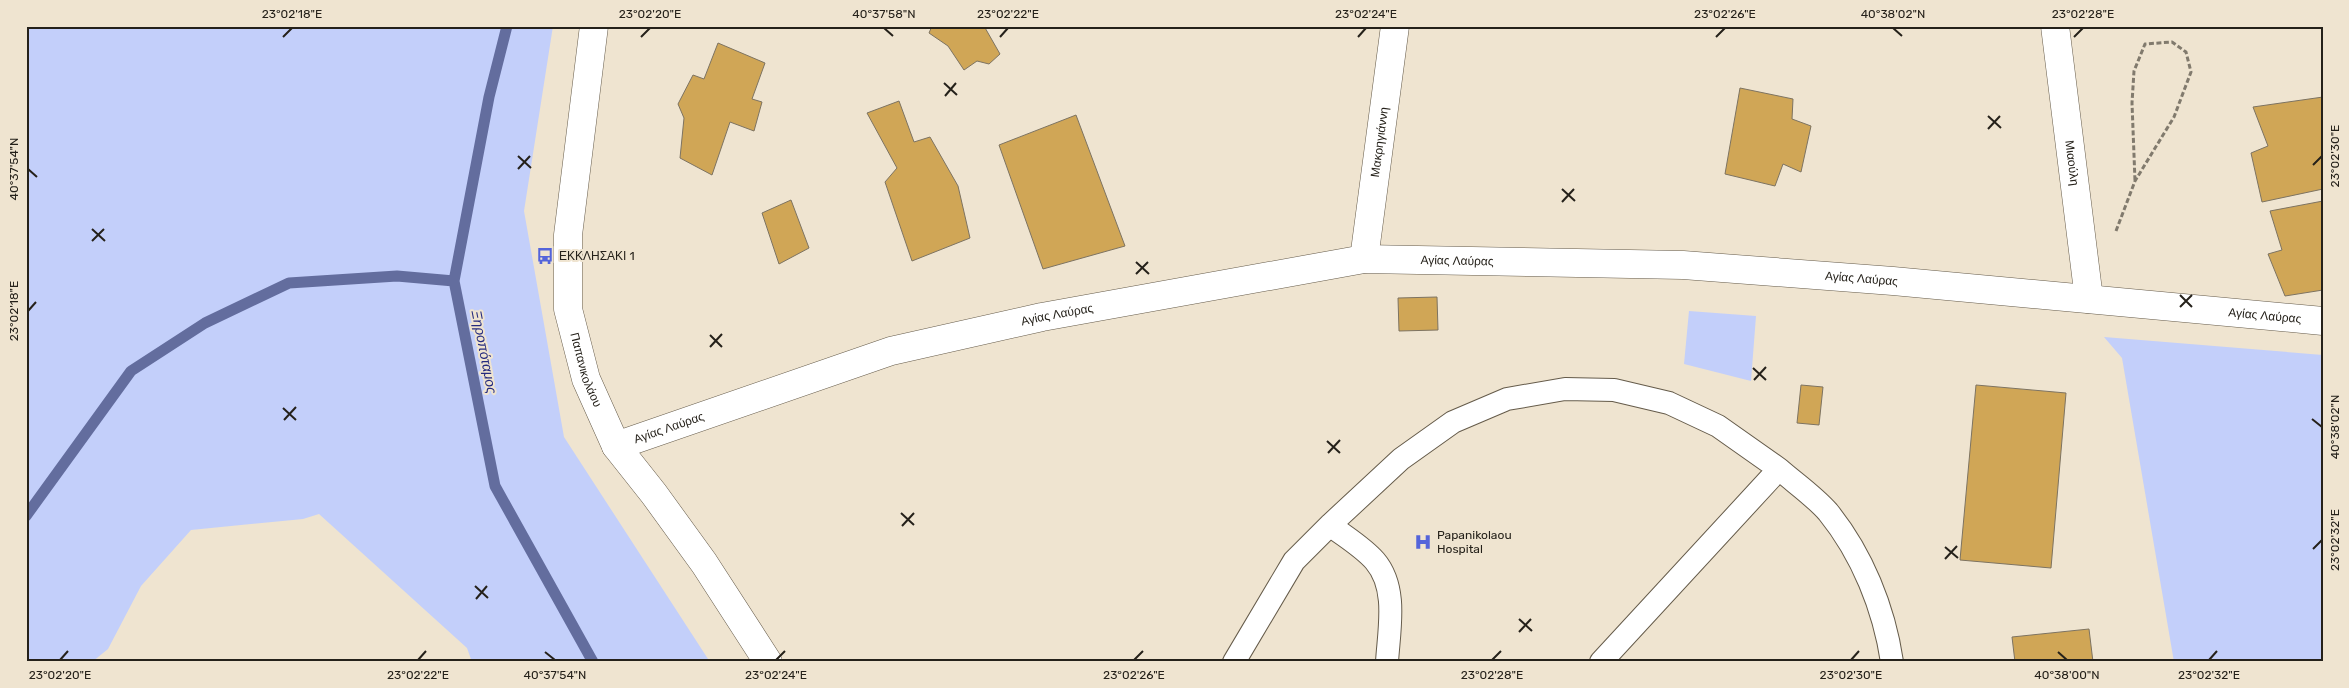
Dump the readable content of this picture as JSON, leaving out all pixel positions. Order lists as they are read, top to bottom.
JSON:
{
  "streets": {
    "street": [
      "Μακρηγιάννη",
      "Μιαούλη",
      "Αγίας Λαύρας",
      "Παπανικολάου"
    ]
  },
  "crossings": [
    ["Μακρηγιάννη", "Αγίας Λαύρας"],
    ["Μιαούλη", "Αγίας Λαύρας"],
    ["Αγίας Λαύρας", "Παπανικολάου"]
  ],
  "water": ["Ξηροπόταμος"],
  "places": {
    "bus stop": ["ΕΚΚΛΗΣΑΚΙ 1"],
    "hospital": ["Papanikolaou Hospital"]
  },
  "coordinates": [
    "23°02'18\"E",
    "23°02'20\"E",
    "40°37'58\"N",
    "23°02'22\"E",
    "23°02'24\"E",
    "23°02'26\"E",
    "40°38'02\"N",
    "23°02'28\"E",
    "23°02'30\"E",
    "40°37'54\"N",
    "23°02'32\"E",
    "40°38'00\"N"
  ]
}
